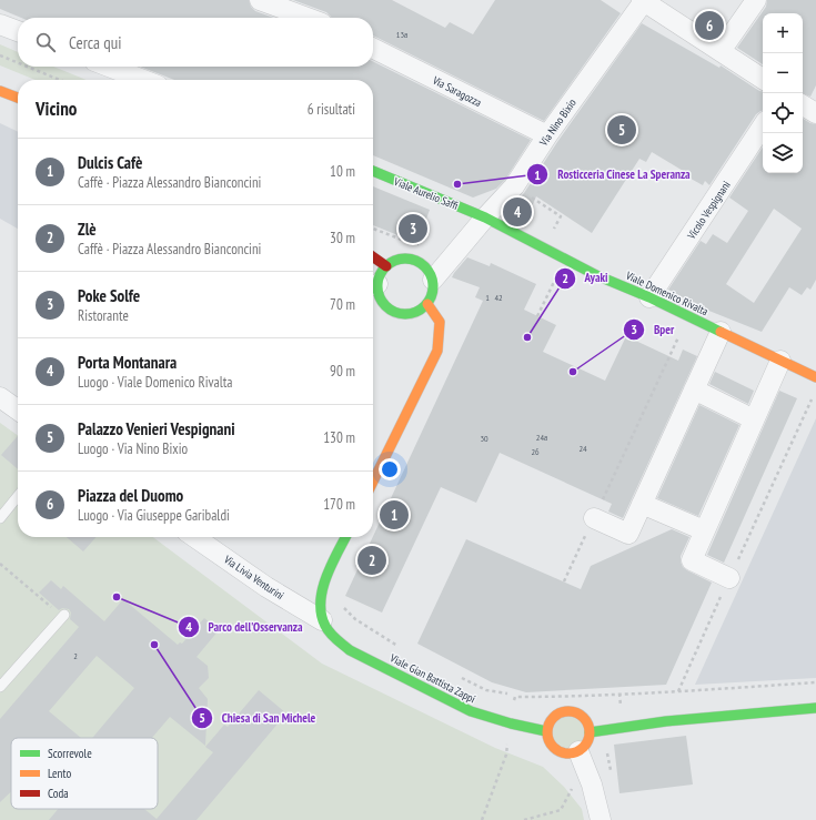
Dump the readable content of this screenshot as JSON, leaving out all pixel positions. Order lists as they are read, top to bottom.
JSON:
{
  "streets": {
    "street": [
      "Via Saragozza",
      "Via Nino Bixio",
      "Viale Aurelio Saffi",
      "Vicolo Vespignani",
      "Viale Domenico Rivalta",
      "Via Livia Venturini",
      "Viale Gian Battista Zappi"
    ]
  },
  "crossings": [
    ["Via Saragozza", "Via Nino Bixio"],
    ["Via Nino Bixio", "Viale Aurelio Saffi"],
    ["Via Nino Bixio", "Viale Domenico Rivalta"],
    ["Viale Aurelio Saffi", "Viale Domenico Rivalta"],
    ["Vicolo Vespignani", "Viale Domenico Rivalta"],
    ["Via Livia Venturini", "Viale Gian Battista Zappi"]
  ],
  "places": [
    "Rosticceria Cinese La Speranza",
    "Ayaki",
    "Bper",
    "Parco dell'Osservanza",
    "Chiesa di San Michele"
  ],
  "house_numbers": [
    "13a",
    "1",
    "42",
    "24a",
    "30",
    "24",
    "26",
    "2"
  ],
  "legend": ["Scorrevole", "Lento", "Coda"],
  "page": {
    "pins": [
      "6",
      "5",
      "4",
      "3",
      "1",
      "2"
    ],
    "map_buttons": ["+", "−"],
    "search": "Cerca qui",
    "heading": ["Vicino", "6 risultati"],
    "list": [
      {
        "mark": "1",
        "name": "Dulcis Cafè",
        "note": "Caffè · Piazza Alessandro Bianconcini",
        "value": "10 m"
      },
      {
        "mark": "2",
        "name": "Zlè",
        "note": "Caffè · Piazza Alessandro Bianconcini",
        "value": "30 m"
      },
      {
        "mark": "3",
        "name": "Poke Solfe",
        "note": "Ristorante",
        "value": "70 m"
      },
      {
        "mark": "4",
        "name": "Porta Montanara",
        "note": "Luogo · Viale Domenico Rivalta",
        "value": "90 m"
      },
      {
        "mark": "5",
        "name": "Palazzo Venieri Vespignani",
        "note": "Luogo · Via Nino Bixio",
        "value": "130 m"
      },
      {
        "mark": "6",
        "name": "Piazza del Duomo",
        "note": "Luogo · Via Giuseppe Garibaldi",
        "value": "170 m"
      }
    ]
  }
}
